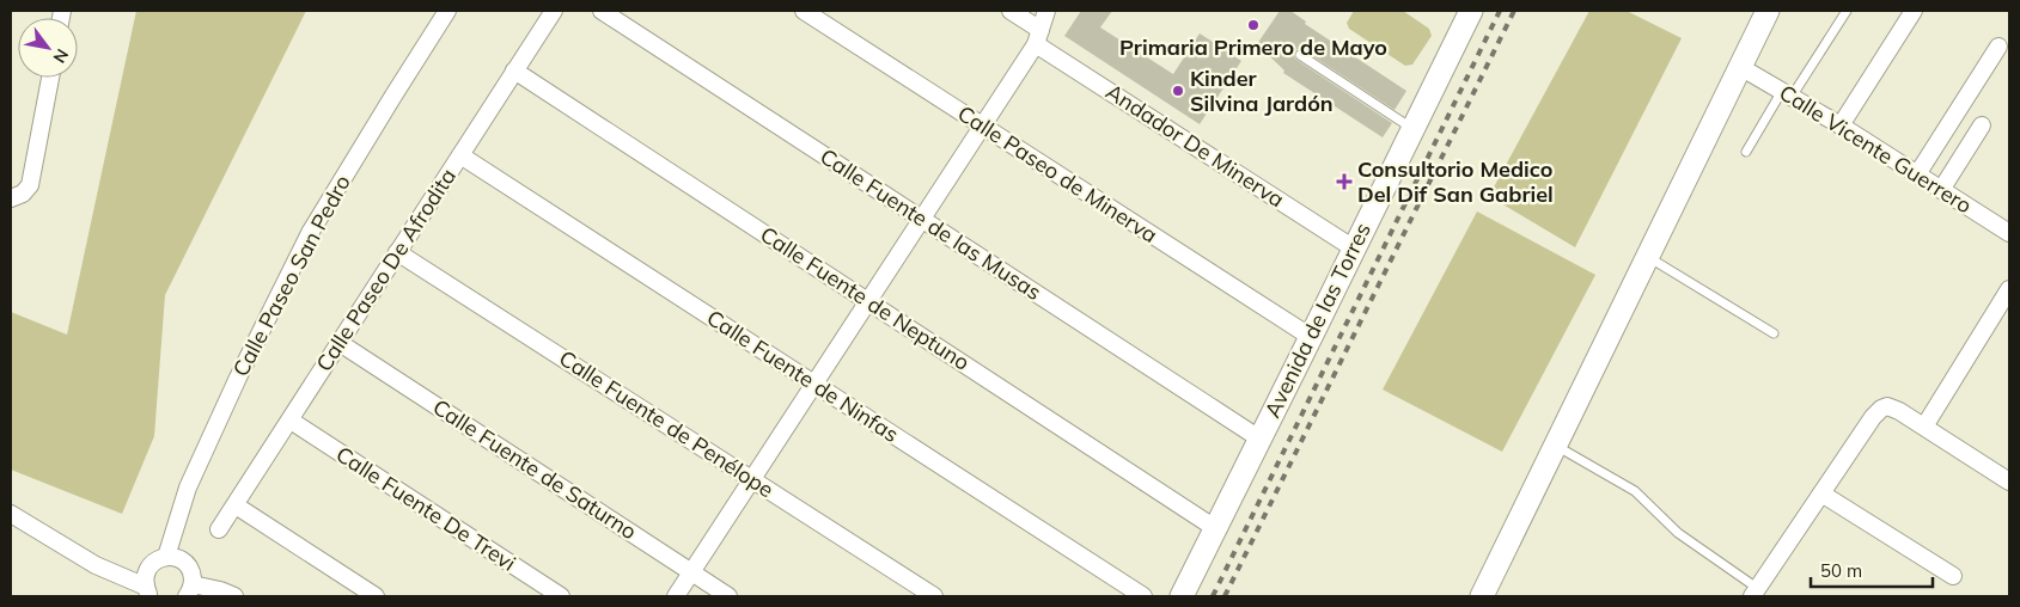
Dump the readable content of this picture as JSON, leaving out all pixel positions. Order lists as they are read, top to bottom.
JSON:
{
  "streets": {
    "main road": ["Avenida de las Torres"],
    "street": [
      "Andador De Minerva",
      "Calle Vicente Guerrero",
      "Calle Paseo de Minerva",
      "Calle Fuente de las Musas",
      "Calle Paseo De Afrodita",
      "Calle Paseo San Pedro",
      "Calle Fuente de Neptuno",
      "Calle Fuente de Ninfas",
      "Calle Fuente de Penélope",
      "Calle Fuente de Saturno",
      "Calle Fuente De Trevi"
    ]
  },
  "crossings": [
    ["Andador De Minerva", "Avenida de las Torres"],
    ["Calle Paseo de Minerva", "Avenida de las Torres"],
    ["Calle Fuente de las Musas", "Avenida de las Torres"],
    ["Calle Paseo De Afrodita", "Calle Fuente de Neptuno"],
    ["Calle Paseo De Afrodita", "Calle Fuente de Ninfas"],
    ["Calle Paseo De Afrodita", "Calle Fuente de Penélope"],
    ["Calle Paseo De Afrodita", "Calle Fuente de Saturno"],
    ["Calle Paseo De Afrodita", "Calle Fuente De Trevi"],
    ["Calle Fuente de Neptuno", "Avenida de las Torres"]
  ],
  "places": {
    "other": ["Primaria Primero de Mayo", "Kinder Silvina Jardón"],
    "health": ["Consultorio Medico Del Dif San Gabriel"]
  },
  "scale_bar": "50 m",
  "north": "bottom right"
}
